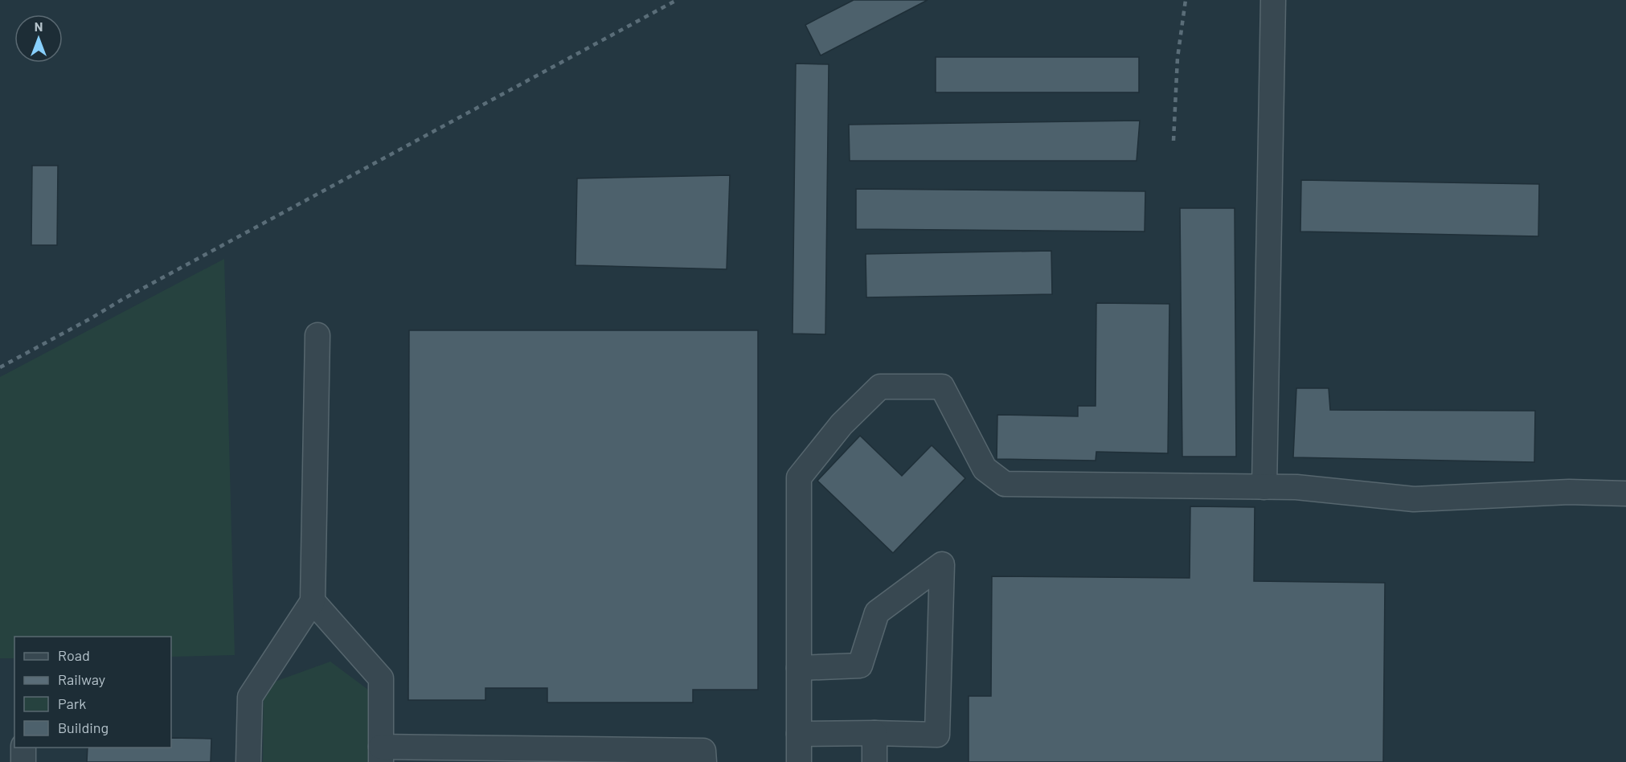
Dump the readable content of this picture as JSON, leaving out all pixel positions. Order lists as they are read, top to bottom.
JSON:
{
  "legend": [
    "Road",
    "Railway",
    "Park",
    "Building"
  ],
  "north": "top"
}
